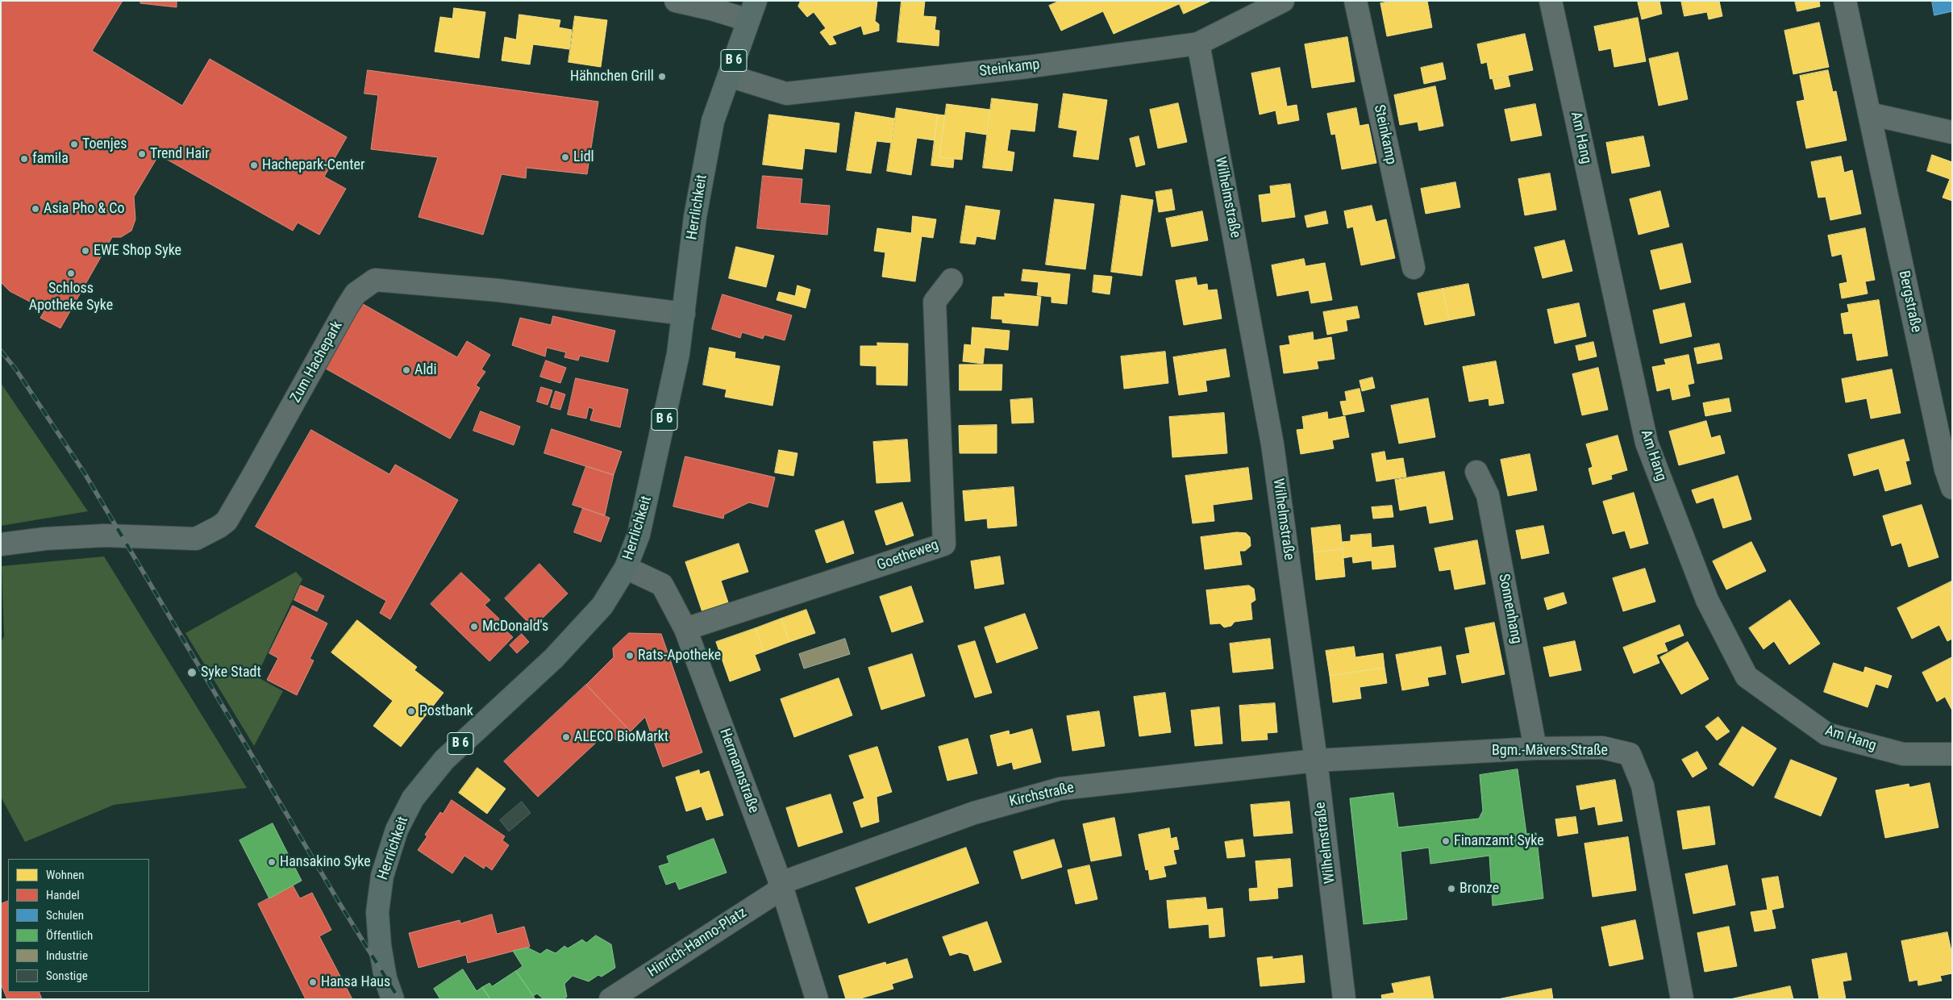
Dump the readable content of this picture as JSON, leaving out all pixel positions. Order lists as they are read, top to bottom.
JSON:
{
  "streets": {
    "main road": ["B 6", "Herrlichkeit"],
    "street": [
      "Steinkamp",
      "Am Hang",
      "Wilhelmstraße",
      "Bergstraße",
      "Zum Hachepark",
      "Goetheweg",
      "Sonnenhang",
      "Bgm.-Mävers-Straße",
      "Hermannstraße",
      "Kirchstraße",
      "Hinrich-Hanno-Platz"
    ]
  },
  "crossings": [
    ["Steinkamp", "Wilhelmstraße"],
    ["Steinkamp", "Herrlichkeit"],
    ["Wilhelmstraße", "Bgm.-Mävers-Straße"],
    ["Wilhelmstraße", "Kirchstraße"],
    ["Herrlichkeit", "Zum Hachepark"],
    ["Herrlichkeit", "Hermannstraße"],
    ["Goetheweg", "Hermannstraße"],
    ["Sonnenhang", "Bgm.-Mävers-Straße"],
    ["Bgm.-Mävers-Straße", "Kirchstraße"],
    ["Hermannstraße", "Kirchstraße"],
    ["Hermannstraße", "Hinrich-Hanno-Platz"],
    ["Kirchstraße", "Hinrich-Hanno-Platz"]
  ],
  "places": [
    "Hähnchen Grill",
    "Toenjes",
    "Trend Hair",
    "Lidl",
    "famila",
    "Hachepark-Center",
    "Asia Pho & Co",
    "EWE Shop Syke",
    "Schloss Apotheke Syke",
    "Aldi",
    "McDonald's",
    "Rats-Apotheke",
    "Syke Stadt",
    "Postbank",
    "ALECO BioMarkt",
    "Finanzamt Syke",
    "Hansakino Syke",
    "Bronze",
    "Hansa Haus"
  ],
  "legend": [
    "Wohnen",
    "Handel",
    "Schulen",
    "Öffentlich",
    "Industrie",
    "Sonstige"
  ]
}
